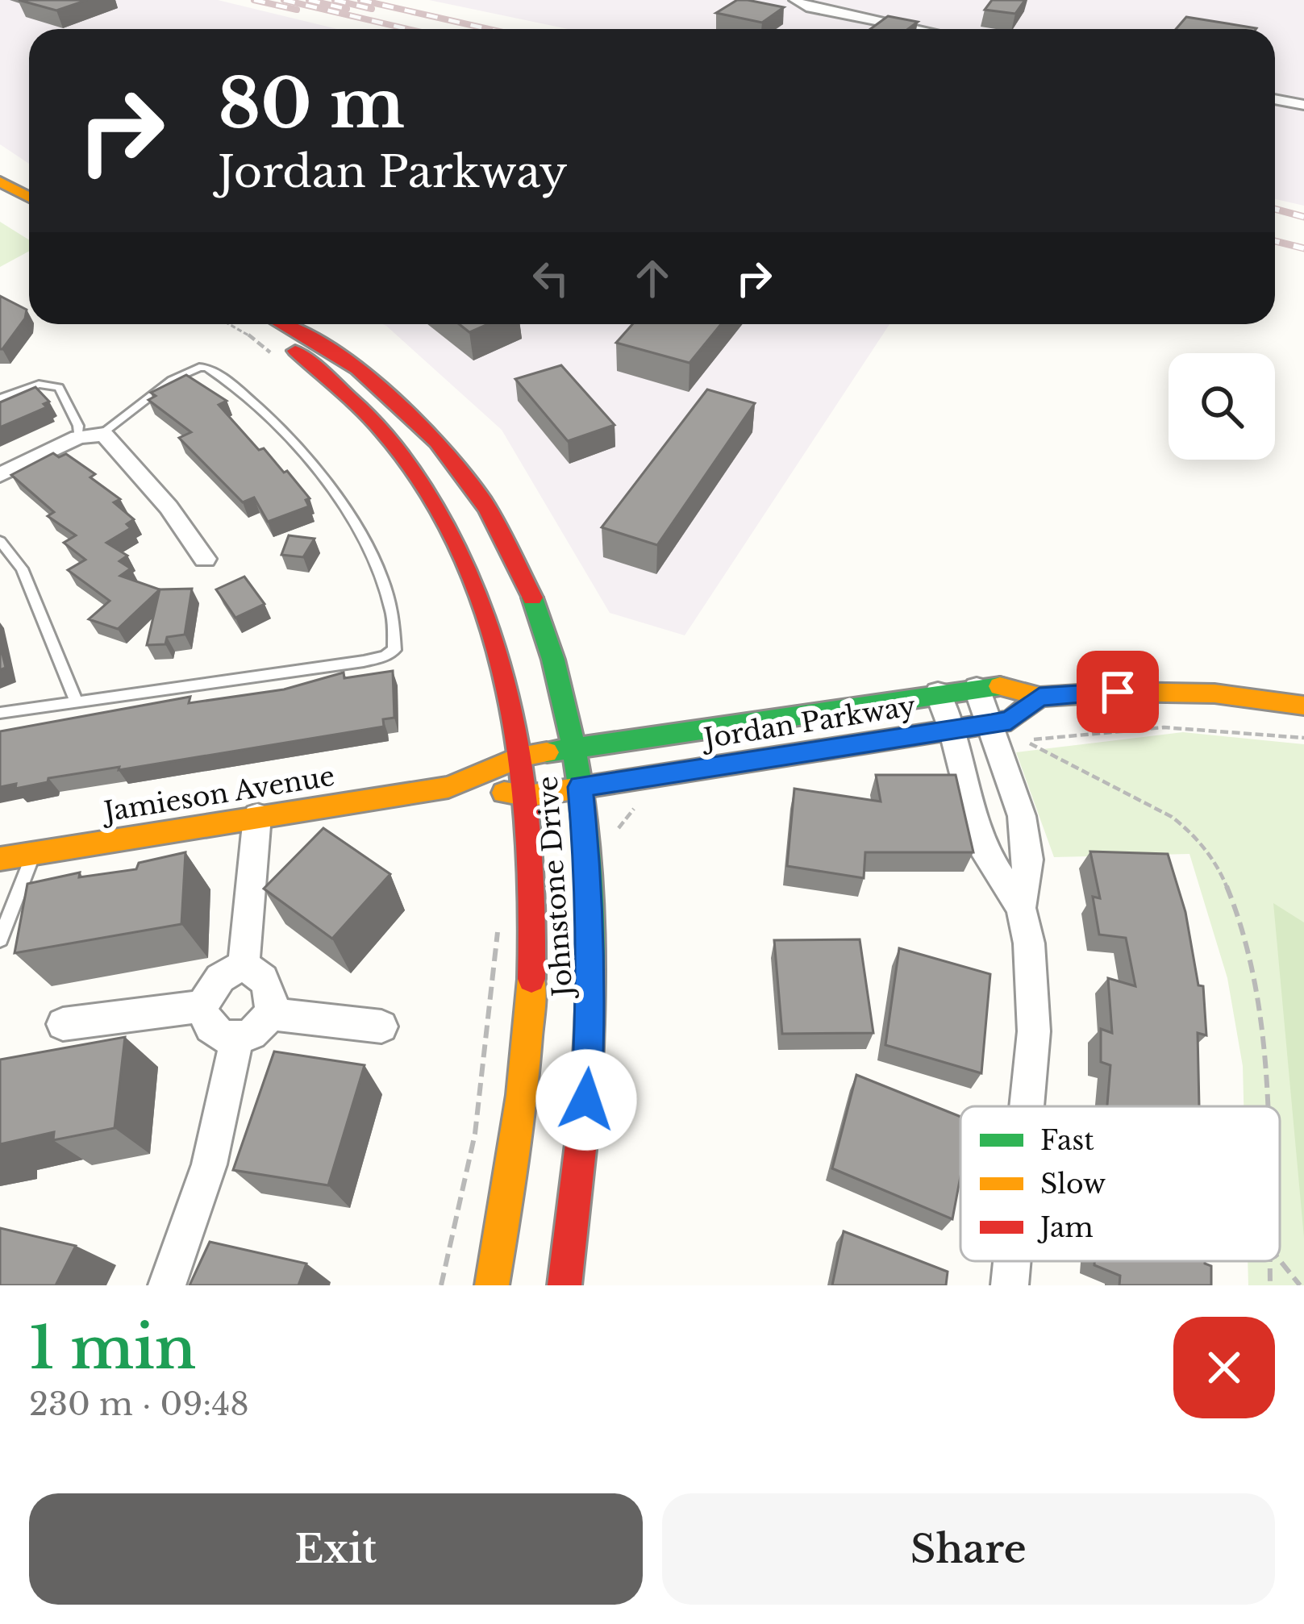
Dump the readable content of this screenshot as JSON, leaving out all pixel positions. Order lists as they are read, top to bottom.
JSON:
{
  "streets": {
    "main road": ["Jordan Parkway", "Jamieson Avenue", "Johnstone Drive"]
  },
  "crossings": [
    ["Jordan Parkway", "Jamieson Avenue"],
    ["Jordan Parkway", "Johnstone Drive"],
    ["Jamieson Avenue", "Johnstone Drive"]
  ],
  "legend": ["Fast", "Slow", "Jam"],
  "page": {
    "turn": ["80 m", "Jordan Parkway"],
    "heading": ["1 min", "230 m · 09:48"],
    "buttons": ["Exit", "Share"]
  }
}
